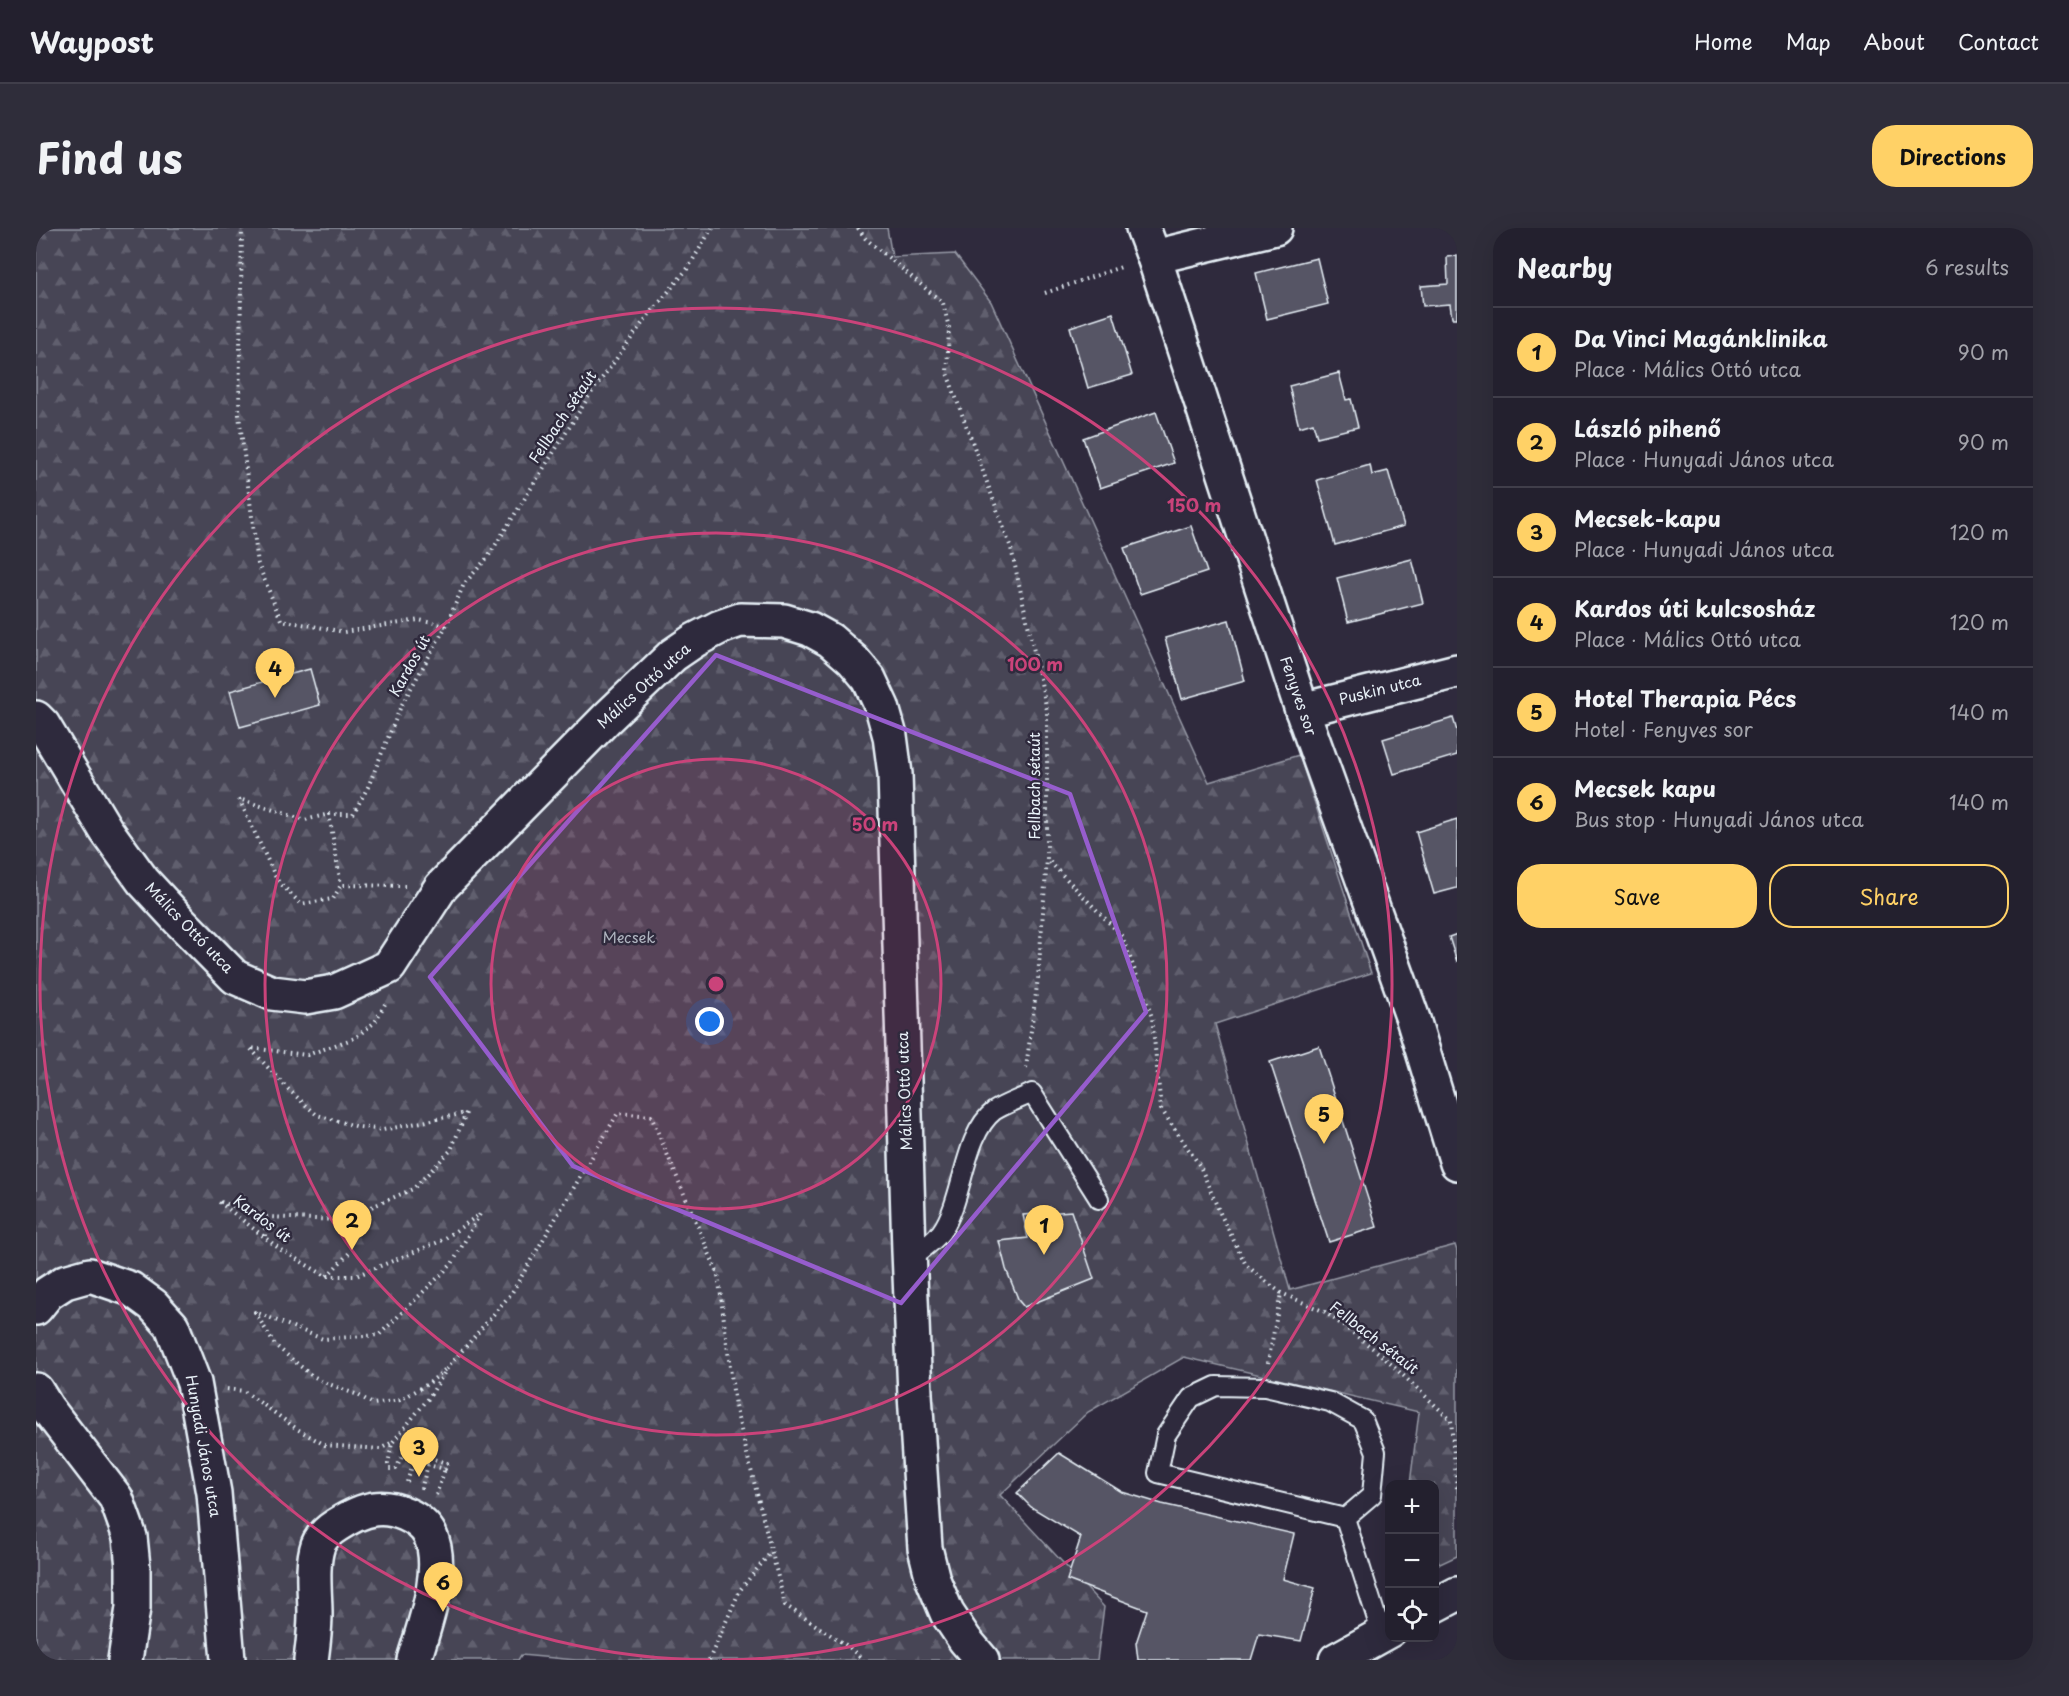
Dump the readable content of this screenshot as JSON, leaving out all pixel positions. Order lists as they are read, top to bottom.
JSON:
{
  "streets": {
    "street": [
      "Málics Ottó utca",
      "Puskin utca",
      "Fenyves sor",
      "Hunyadi János utca"
    ],
    "path": ["Fellbach sétaút", "Kardos út"]
  },
  "crossings": [
    ["Fellbach sétaút", "Kardos út"],
    ["Kardos út", "Málics Ottó utca"],
    ["Puskin utca", "Fenyves sor"]
  ],
  "parks": ["Mecsek"],
  "page": {
    "header": "Waypost",
    "nav": [
      "Home",
      "Map",
      "About",
      "Contact"
    ],
    "title": "Find us",
    "buttons": [
      "Directions",
      ["Save", "Share"]
    ],
    "heading": ["Nearby", "6 results"],
    "list": [
      {
        "mark": "1",
        "name": "Da Vinci Magánklinika",
        "note": "Place · Málics Ottó utca",
        "value": "90 m"
      },
      {
        "mark": "2",
        "name": "László pihenő",
        "note": "Place · Hunyadi János utca",
        "value": "90 m"
      },
      {
        "mark": "3",
        "name": "Mecsek-kapu",
        "note": "Place · Hunyadi János utca",
        "value": "120 m"
      },
      {
        "mark": "4",
        "name": "Kardos úti kulcsosház",
        "note": "Place · Málics Ottó utca",
        "value": "120 m"
      },
      {
        "mark": "5",
        "name": "Hotel Therapia Pécs",
        "note": "Hotel · Fenyves sor",
        "value": "140 m"
      },
      {
        "mark": "6",
        "name": "Mecsek kapu",
        "note": "Bus stop · Hunyadi János utca",
        "value": "140 m"
      }
    ],
    "pins": [
      "4",
      "5",
      "2",
      "1",
      "3",
      "6"
    ],
    "map_buttons": ["+", "−"]
  },
  "rings": ["150 m", "100 m", "50 m"]
}
